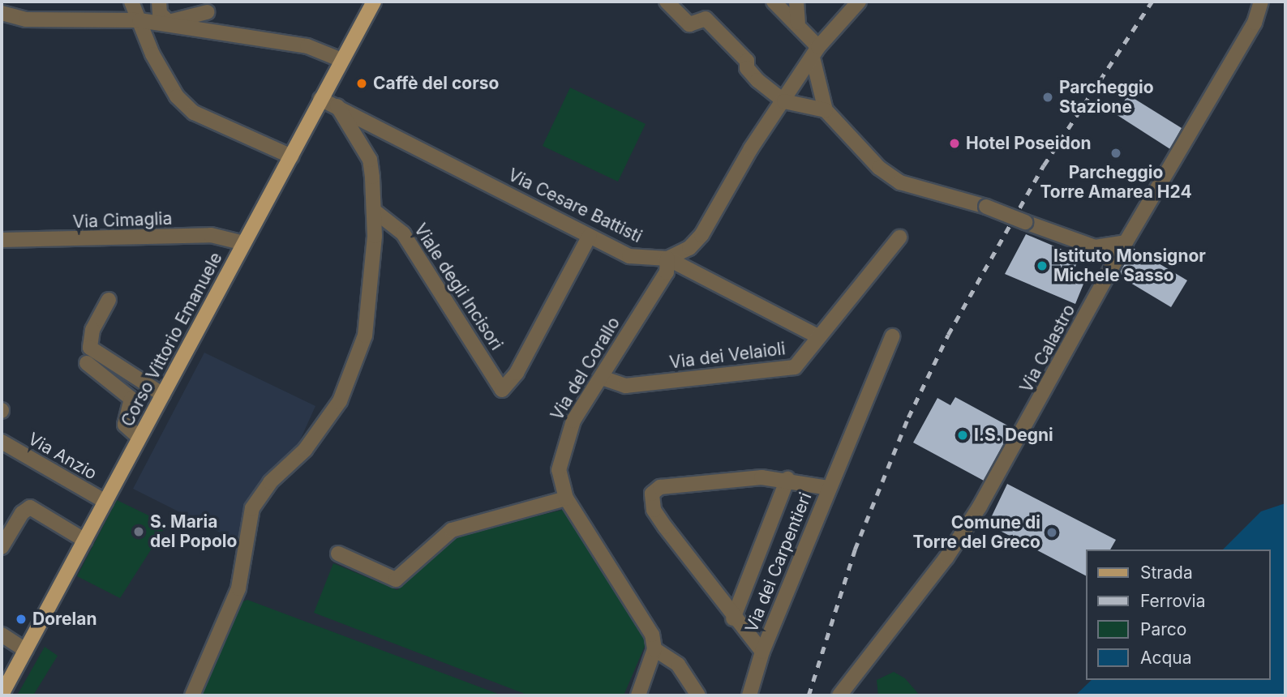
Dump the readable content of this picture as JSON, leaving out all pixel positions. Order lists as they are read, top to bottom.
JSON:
{
  "streets": {
    "main road": ["Corso Vittorio Emanuele"],
    "street": [
      "Via Cesare Battisti",
      "Via Cimaglia",
      "Viale degli Incisori",
      "Via Calastro",
      "Via dei Velaioli",
      "Via del Corallo",
      "Via Anzio",
      "Via dei Carpentieri"
    ]
  },
  "crossings": [
    ["Via Cesare Battisti", "Viale degli Incisori"],
    ["Via Cesare Battisti", "Corso Vittorio Emanuele"],
    ["Via Cesare Battisti", "Via del Corallo"],
    ["Via Cimaglia", "Corso Vittorio Emanuele"],
    ["Corso Vittorio Emanuele", "Via Anzio"],
    ["Via dei Velaioli", "Via del Corallo"]
  ],
  "places": [
    "Caffè del corso",
    "Parcheggio Stazione",
    "Hotel Poseidon",
    "Parcheggio Torre Amarea H24",
    "Istituto Monsignor Michele Sasso",
    "I.S. Degni",
    "S. Maria del Popolo",
    "Comune di Torre del Greco",
    "Dorelan"
  ],
  "legend": [
    "Strada",
    "Ferrovia",
    "Parco",
    "Acqua"
  ]
}
